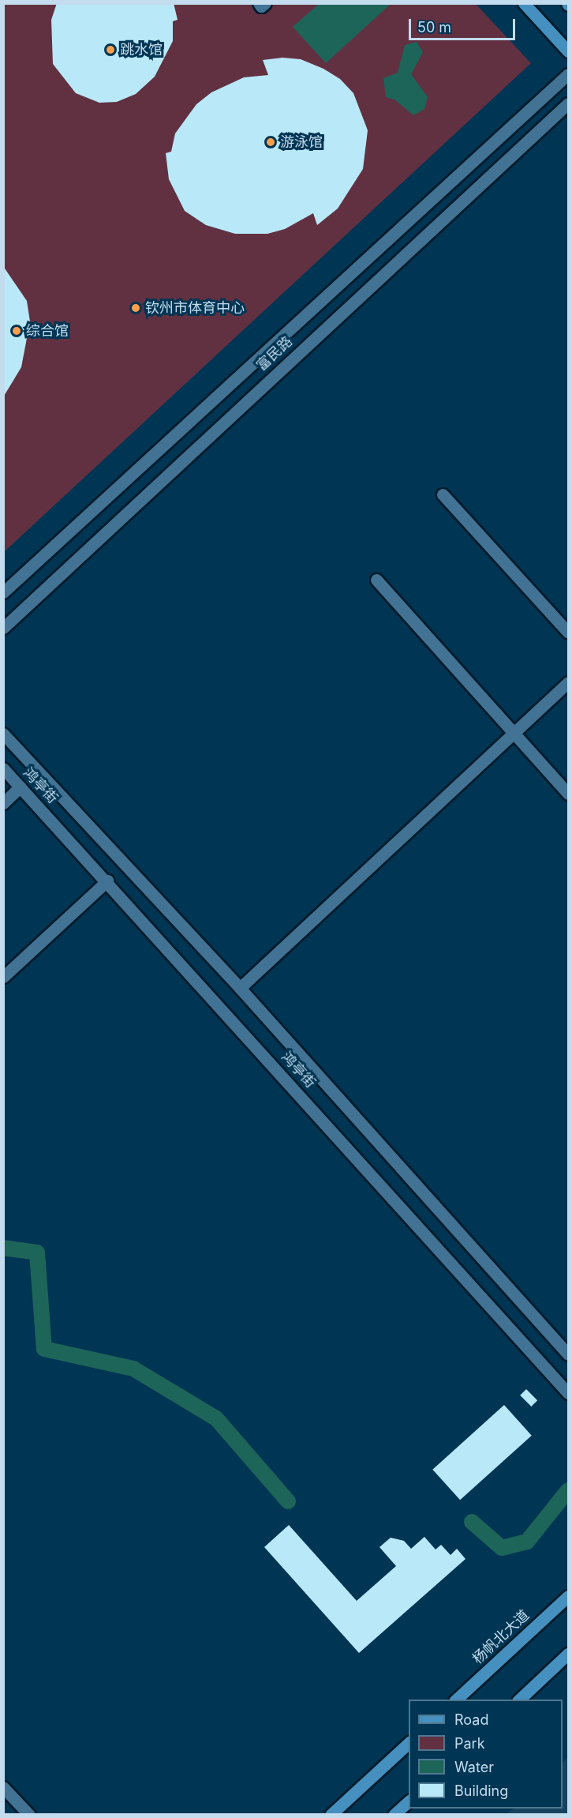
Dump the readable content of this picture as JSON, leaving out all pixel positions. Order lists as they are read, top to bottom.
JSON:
{
  "streets": {
    "main road": ["杨帆北大道"],
    "street": ["富民路", "鸿亭街"]
  },
  "places": [
    "跳水馆",
    "游泳馆",
    "钦州市体育中心",
    "综合馆"
  ],
  "legend": [
    "Road",
    "Park",
    "Water",
    "Building"
  ],
  "scale_bar": "50 m"
}
